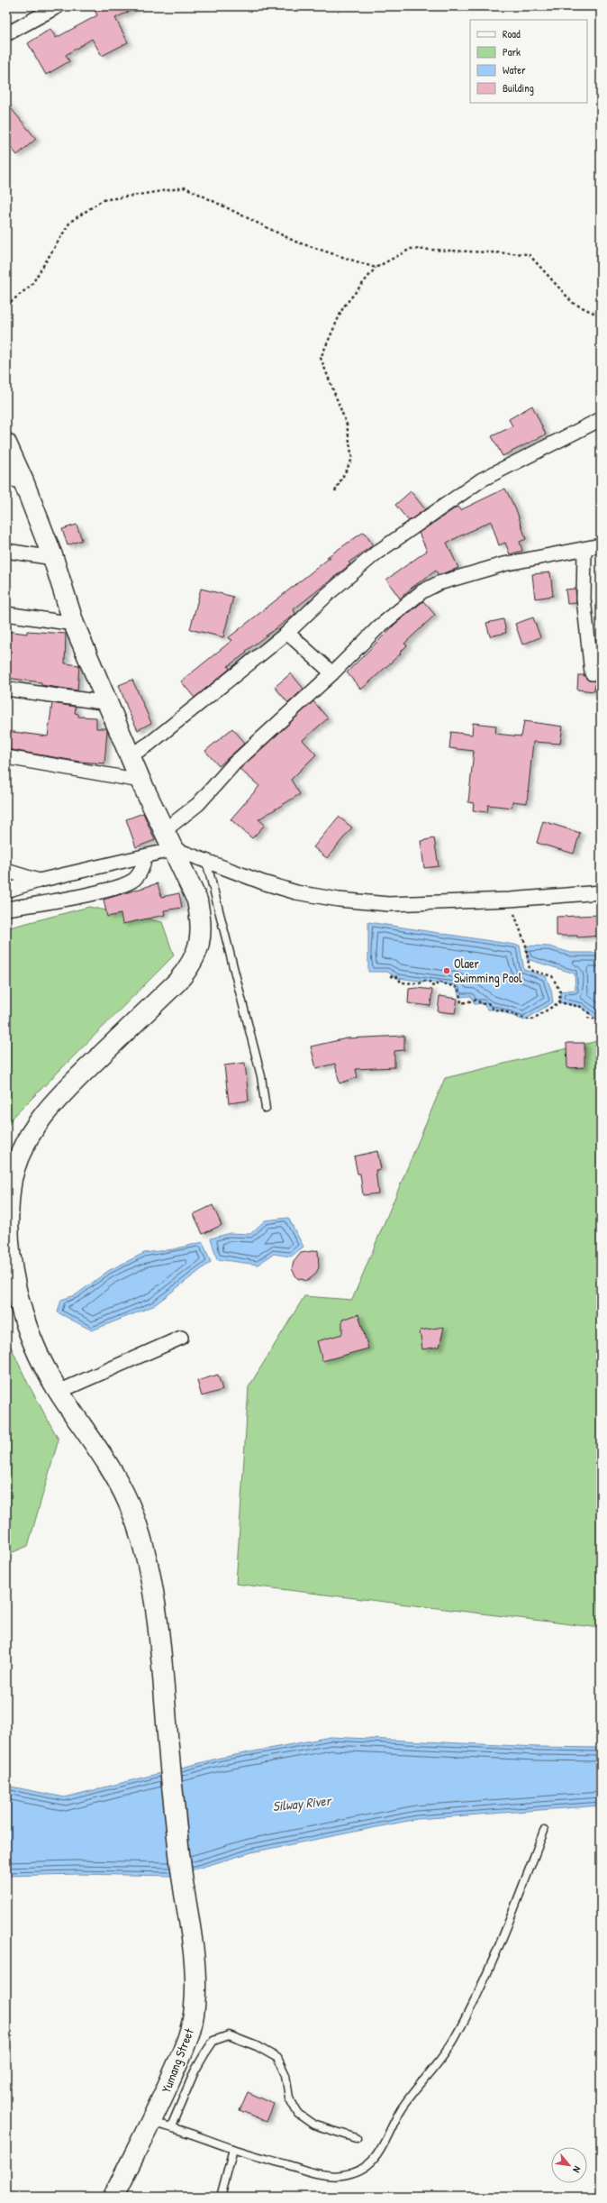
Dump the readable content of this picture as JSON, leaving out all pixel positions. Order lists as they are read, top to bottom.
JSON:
{
  "streets": {
    "main road": ["Yumang Street"]
  },
  "water": ["Silway River"],
  "places": ["Olaer Swimming Pool"],
  "legend": [
    "Road",
    "Park",
    "Water",
    "Building"
  ],
  "north": "bottom right"
}
